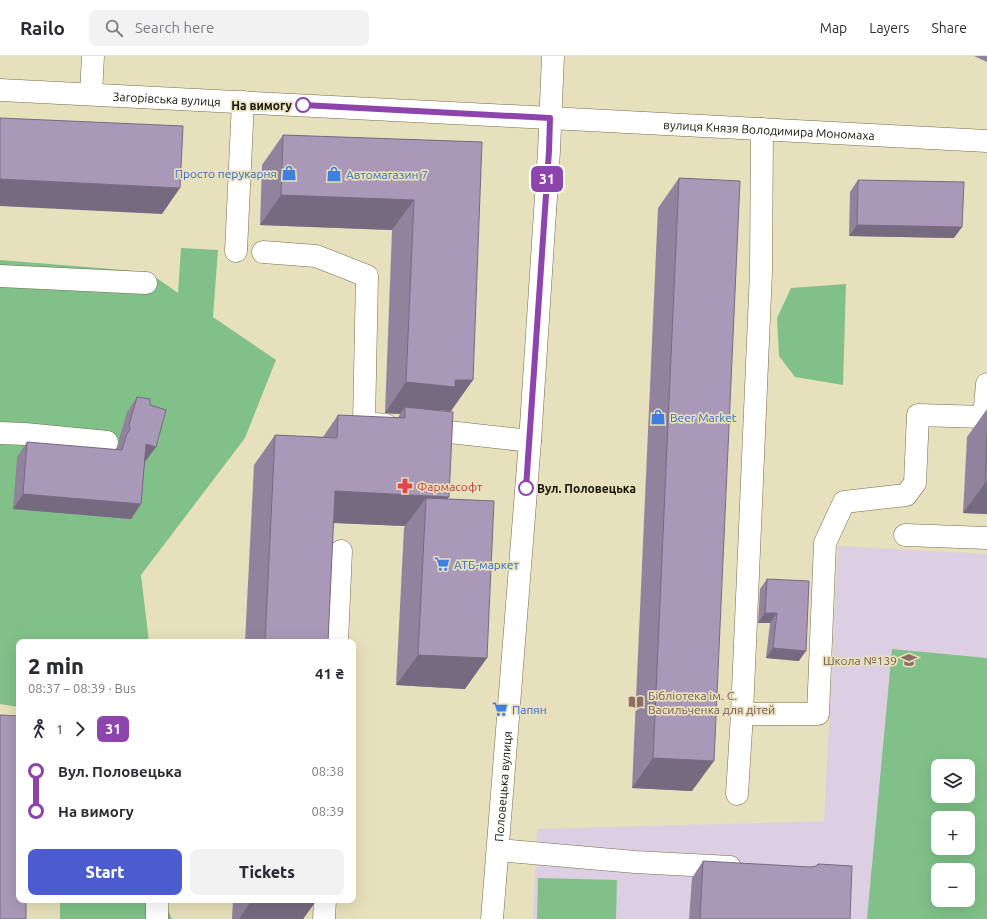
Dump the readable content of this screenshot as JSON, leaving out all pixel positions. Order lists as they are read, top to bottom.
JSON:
{
  "streets": {
    "street": ["Загорівська вулиця", "вулиця Князя Володимира Мономаха", "Половецька вулиця"]
  },
  "crossings": [
    ["Загорівська вулиця", "вулиця Князя Володимира Мономаха"],
    ["Загорівська вулиця", "Половецька вулиця"],
    ["вулиця Князя Володимира Мономаха", "Половецька вулиця"]
  ],
  "places": {
    "other": ["На вимогу", "Вул. Половецька"],
    "shop": ["Просто перукарня", "Автомагазин 7", "Beer Market"],
    "pharmacy": ["Фармасофт"],
    "supermarket": ["АТБ-маркет", "Папян"],
    "school or university": ["Школа №139"],
    "library": ["Бібліотека ім. С. Васильченка для дітей"]
  },
  "lines": ["bus line 31"],
  "page": {
    "header": "Railo",
    "search": "Search here",
    "nav": ["Map", "Layers", "Share"],
    "on_map": "31",
    "heading": ["2 min", "08:37 – 08:39 · Bus", "41 ₴"],
    "legs": ["1", "31"],
    "list": [
      {
        "name": "Вул. Половецька",
        "value": "08:38"
      },
      {
        "name": "На вимогу",
        "value": "08:39"
      }
    ],
    "map_buttons": ["+", "−"],
    "buttons": ["Start", "Tickets"]
  }
}
